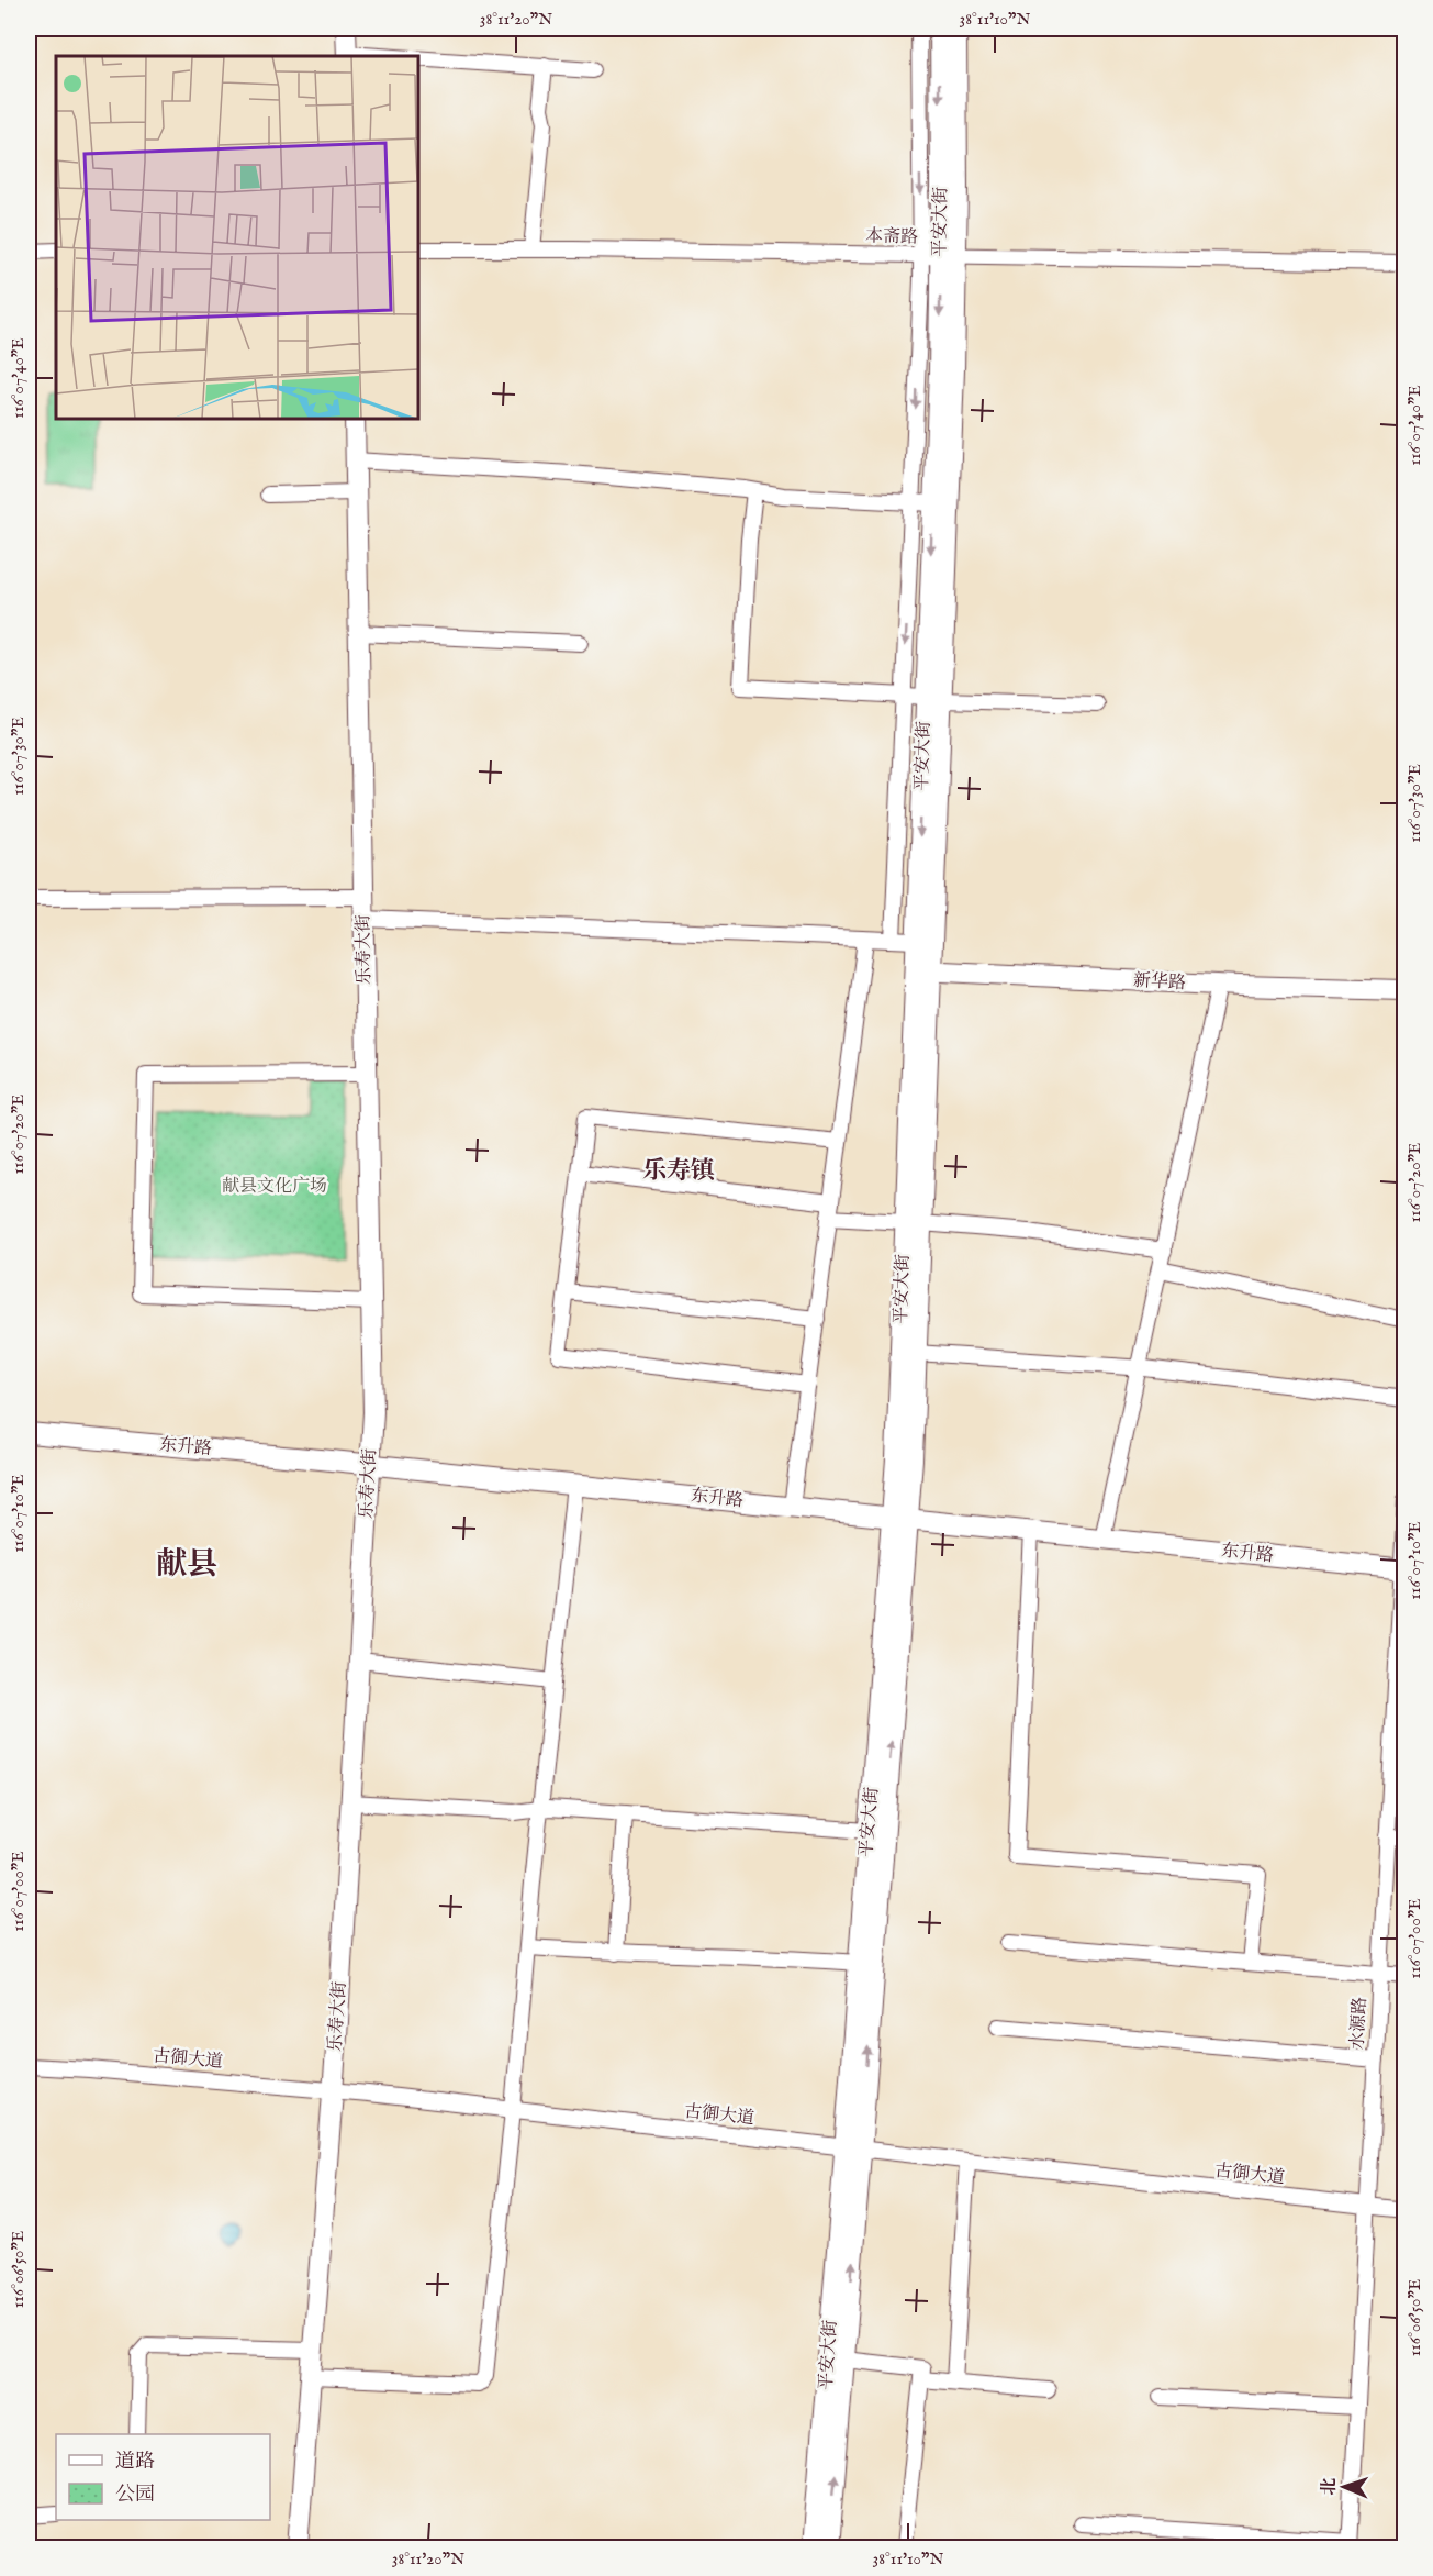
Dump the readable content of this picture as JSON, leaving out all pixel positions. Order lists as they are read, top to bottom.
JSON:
{
  "streets": {
    "main road": [
      "平安大街",
      "乐寿大街",
      "新华路",
      "东升路"
    ],
    "street": ["本斋路", "水源路", "古御大道"]
  },
  "crossings": [
    ["平安大街", "本斋路"],
    ["平安大街", "新华路"],
    ["平安大街", "东升路"],
    ["平安大街", "古御大道"],
    ["乐寿大街", "东升路"],
    ["乐寿大街", "古御大道"],
    ["东升路", "水源路"],
    ["水源路", "古御大道"]
  ],
  "districts": ["乐寿镇", "献县"],
  "parks": ["献县文化广场"],
  "legend": ["道路", "公园"],
  "north": "left",
  "coordinates": [
    "38°11'20\"N",
    "38°11'10\"N",
    "116°07'40\"E",
    "116°07'30\"E",
    "116°07'20\"E",
    "116°07'10\"E",
    "116°07'00\"E",
    "116°06'50\"E"
  ]
}
